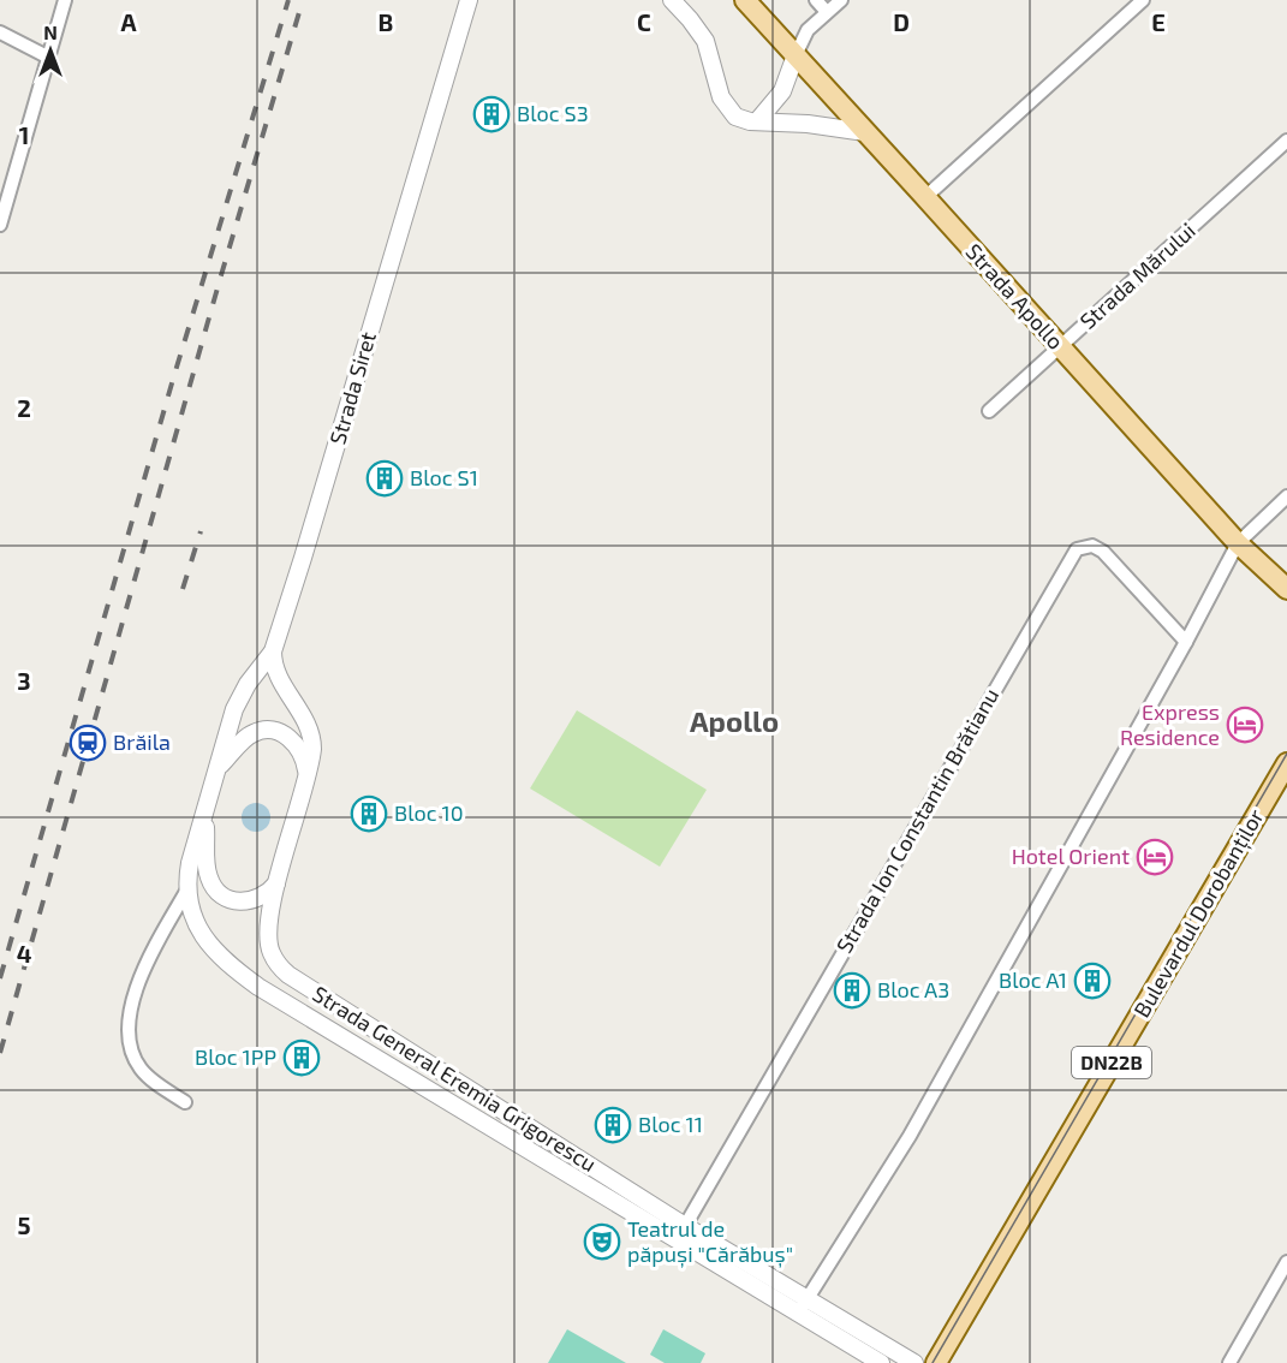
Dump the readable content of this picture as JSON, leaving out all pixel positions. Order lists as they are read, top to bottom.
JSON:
{
  "streets": {
    "main road": ["Strada Apollo", "Bulevardul Dorobanților", "DN22B"],
    "street": [
      "Strada Mărului",
      "Strada Siret",
      "Strada Ion Constantin Brătianu",
      "Strada General Eremia Grigorescu"
    ]
  },
  "crossings": [
    ["Strada Mărului", "Strada Apollo"],
    ["Strada Siret", "Strada General Eremia Grigorescu"],
    ["Strada Ion Constantin Brătianu", "Strada General Eremia Grigorescu"]
  ],
  "districts": ["Apollo"],
  "places": {
    "building": [
      "Bloc S3",
      "Bloc S1",
      "Bloc 10",
      "Bloc A1",
      "Bloc A3",
      "Bloc 1PP",
      "Bloc 11"
    ],
    "hotel": ["Express Residence", "Hotel Orient"],
    "station": ["Brăila"],
    "theatre": ["Teatrul de păpuși \"Cărăbuș\""]
  },
  "north": "top",
  "grid": {
    "columns": [
      "A",
      "B",
      "C",
      "D",
      "E"
    ],
    "rows": [
      "1",
      "2",
      "3",
      "4",
      "5"
    ]
  }
}
